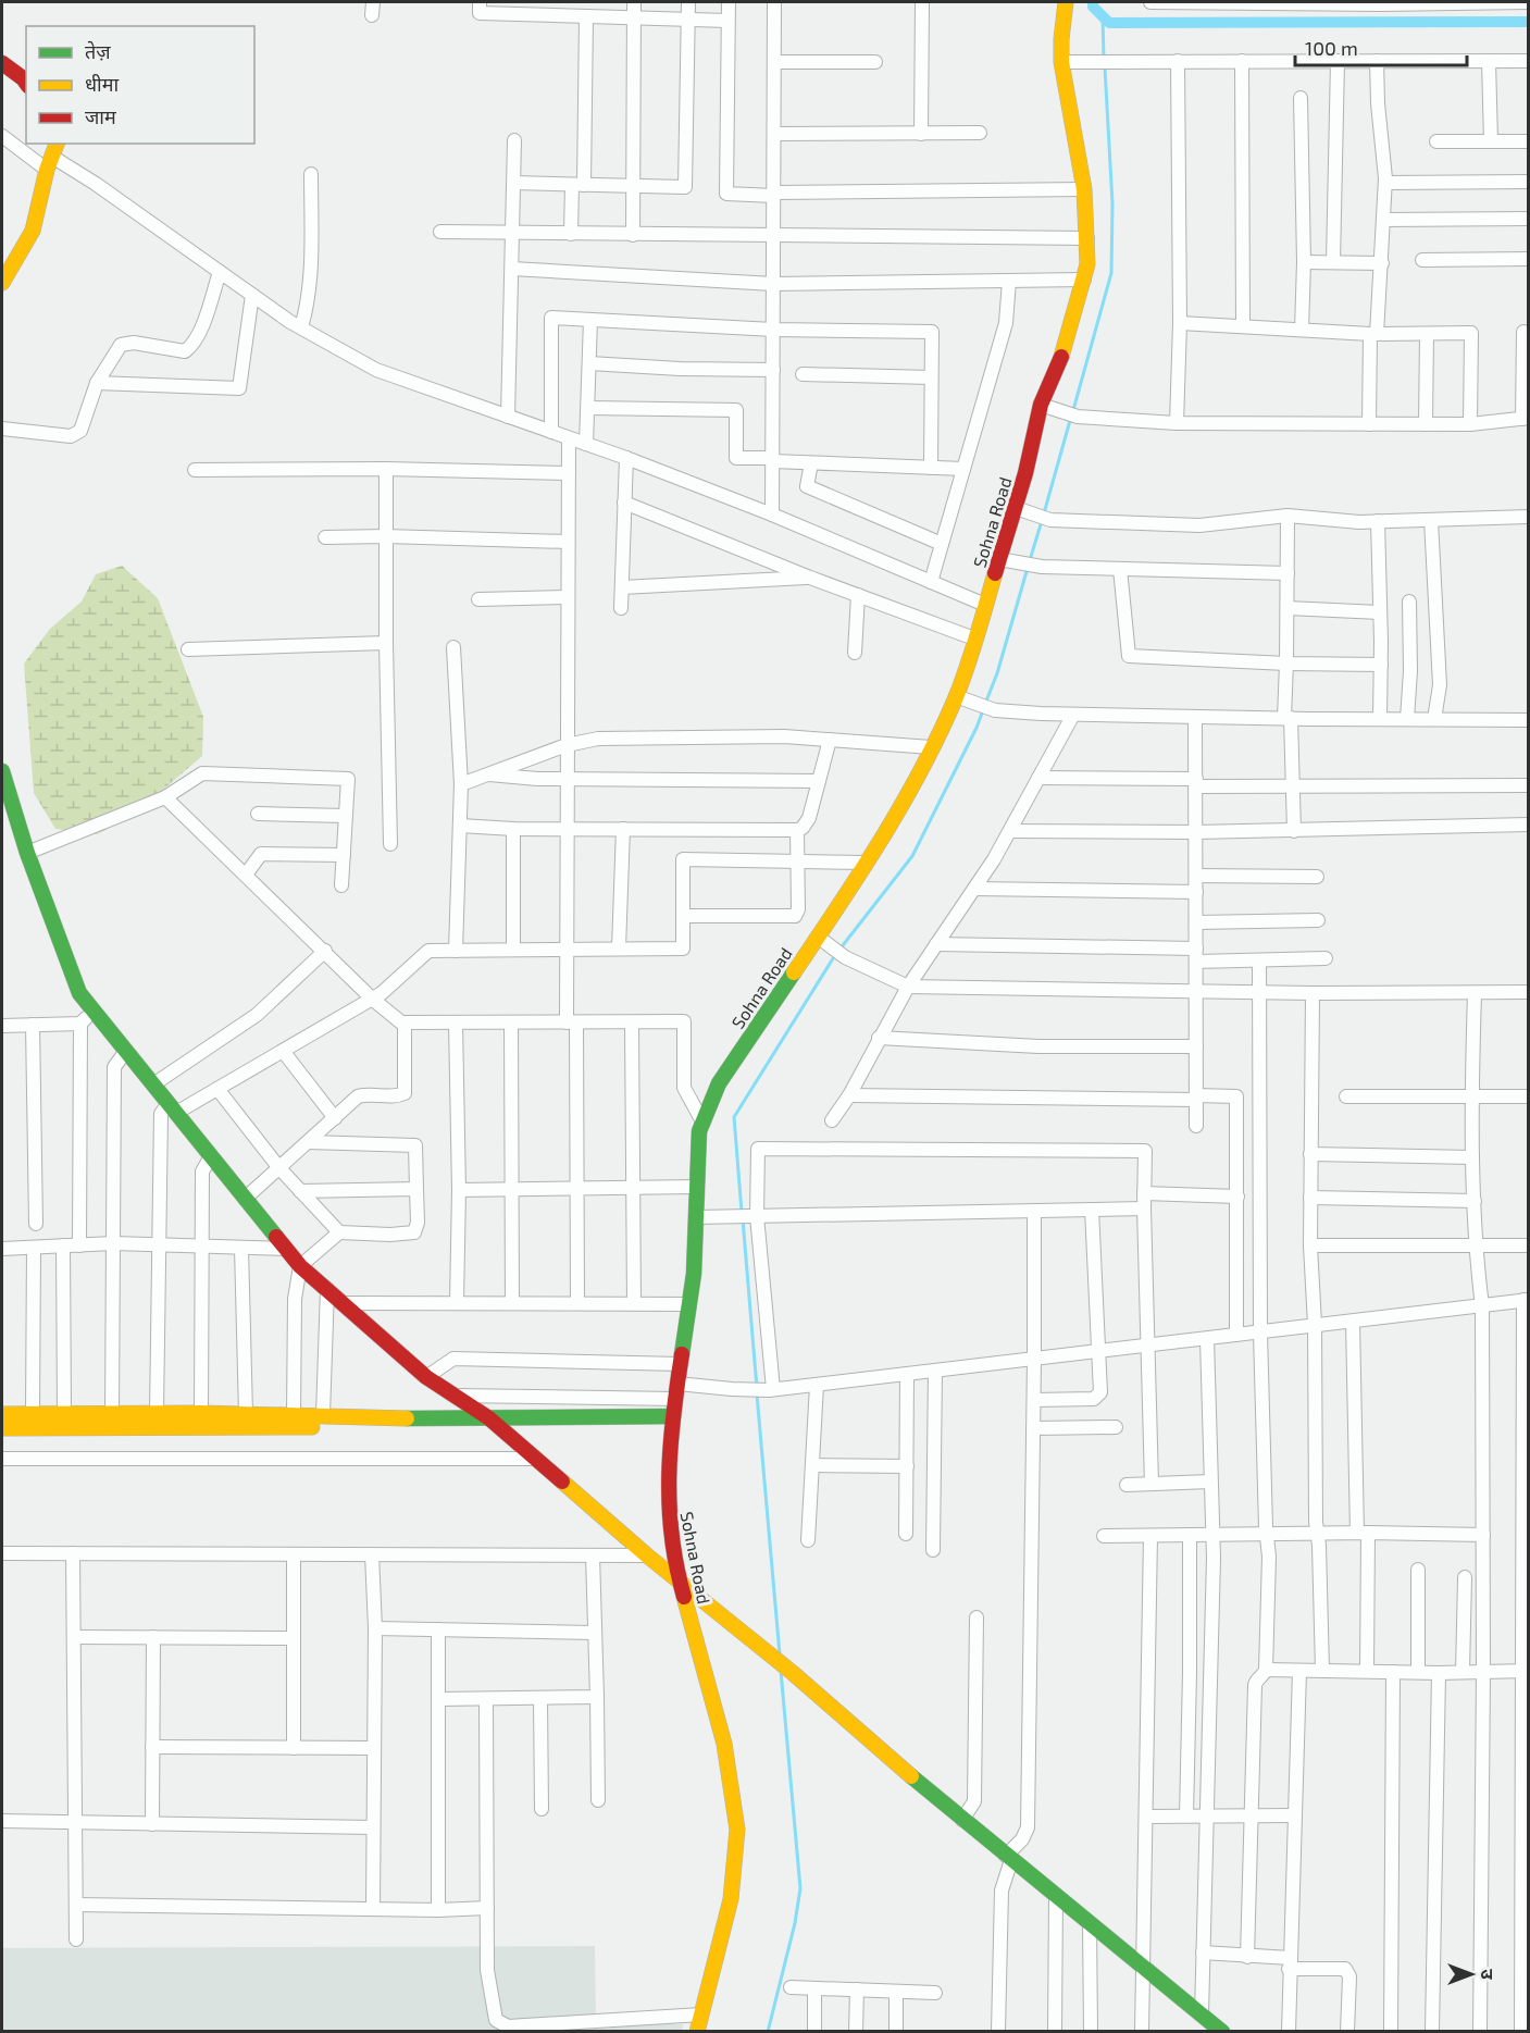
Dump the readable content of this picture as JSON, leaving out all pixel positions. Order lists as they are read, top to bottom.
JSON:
{
  "streets": {
    "street": ["Sohna Road"]
  },
  "legend": ["तेज़", "धीमा", "जाम"],
  "scale_bar": "100 m",
  "north": "right"
}
